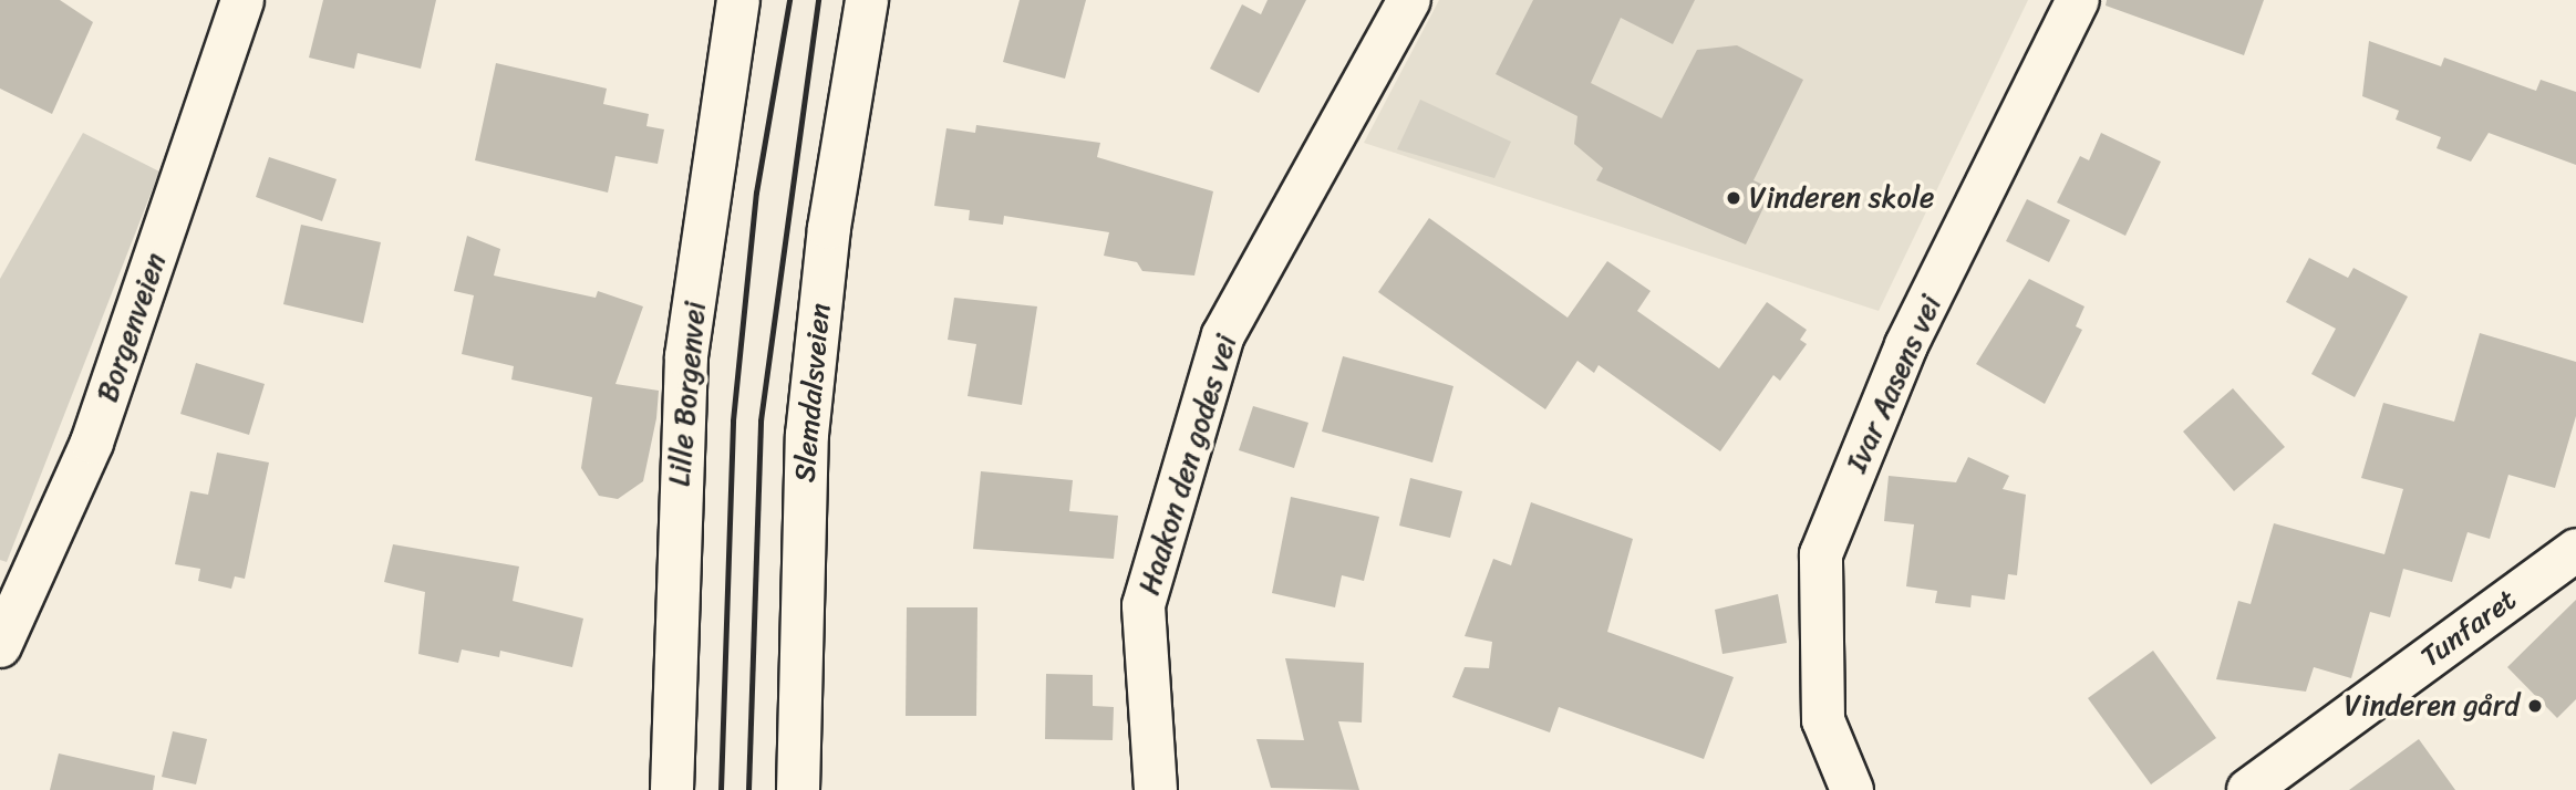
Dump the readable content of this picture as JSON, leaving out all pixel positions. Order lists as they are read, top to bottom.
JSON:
{
  "streets": {
    "street": [
      "Borgenveien",
      "Ivar Aasens vei",
      "Slemdalsveien",
      "Lille Borgenvei",
      "Haakon den godes vei",
      "Tunfaret"
    ]
  },
  "places": ["Vinderen skole", "Vinderen gård"]
}
